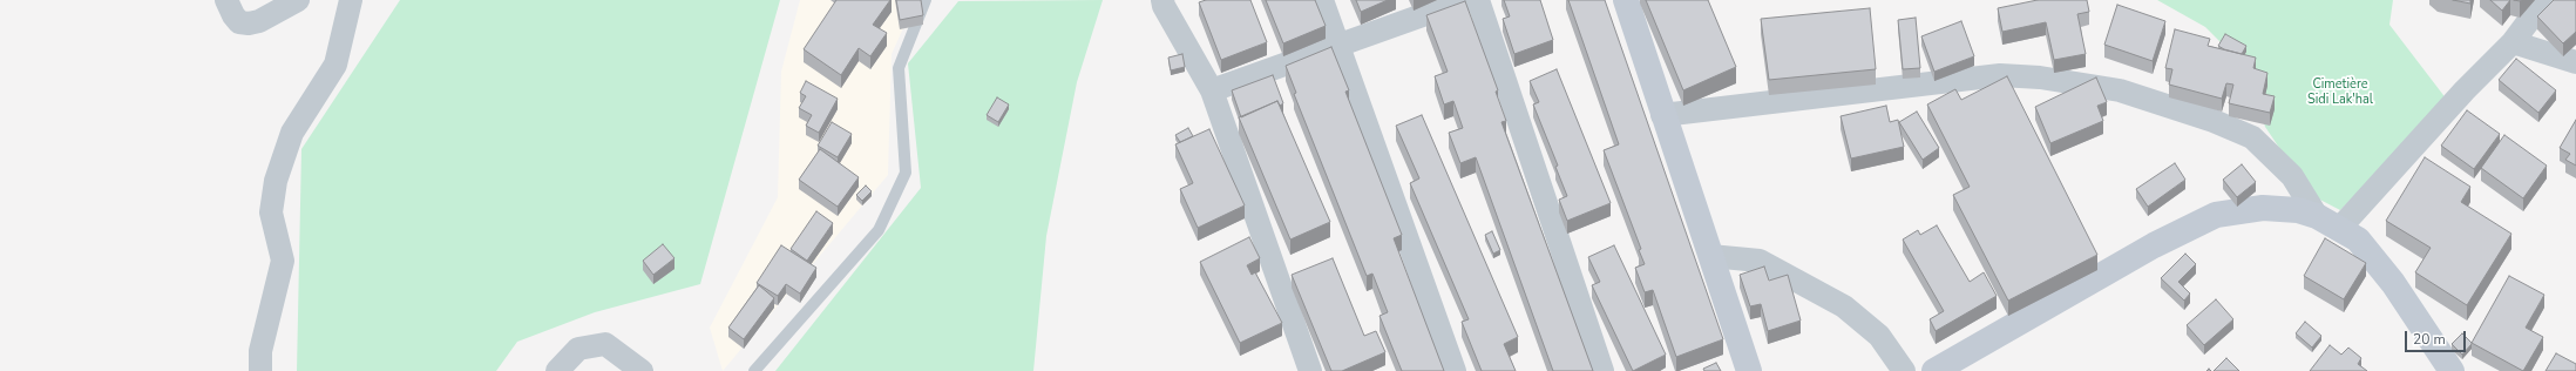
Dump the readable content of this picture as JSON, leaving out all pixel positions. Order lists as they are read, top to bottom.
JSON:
{
  "parks": ["Cimetière Sidi Lak'hal"],
  "scale_bar": "20 m"
}
